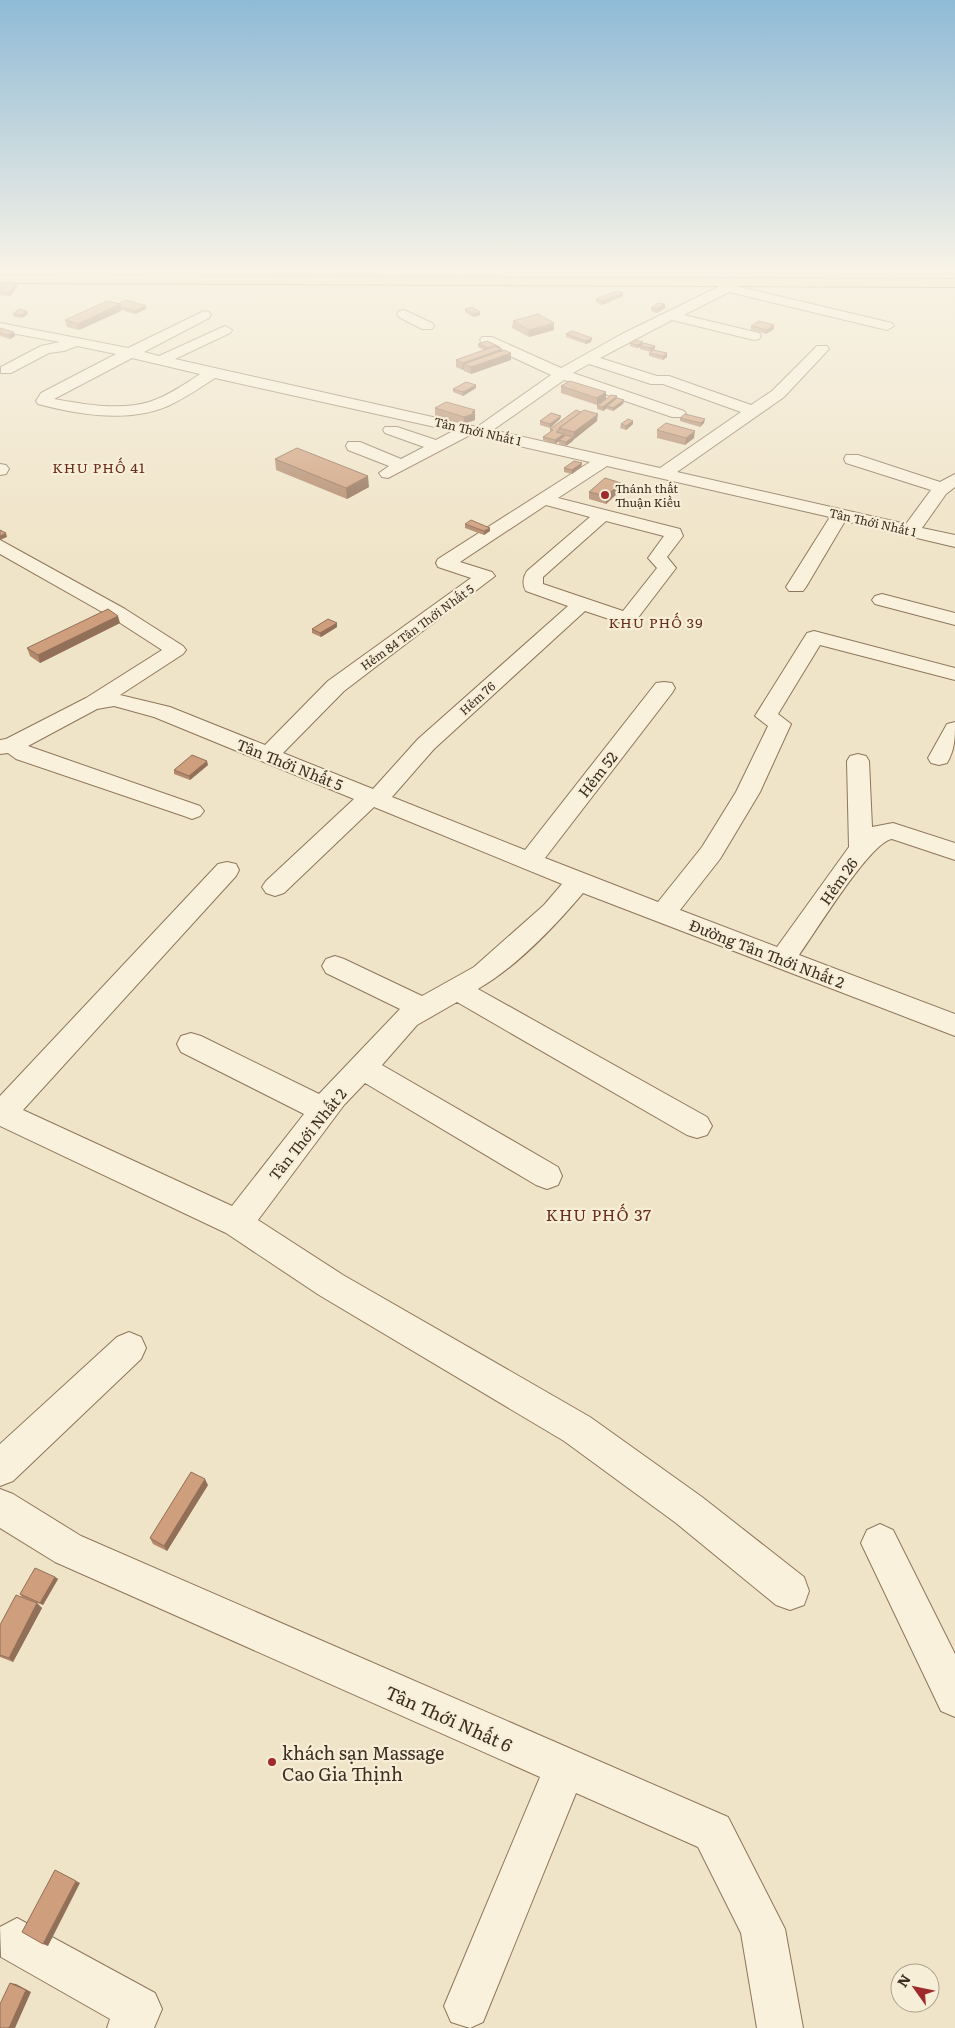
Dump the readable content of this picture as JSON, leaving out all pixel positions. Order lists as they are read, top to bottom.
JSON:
{
  "streets": {
    "street": [
      "Tân Thới Nhất 1",
      "Hẻm 84 Tân Thới Nhất 5",
      "Hẻm 76",
      "Tân Thới Nhất 5",
      "Hẻm 52",
      "Hẻm 26",
      "Đường Tân Thới Nhất 2",
      "Tân Thới Nhất 2",
      "Tân Thới Nhất 6"
    ]
  },
  "crossings": [
    ["Tân Thới Nhất 1", "Hẻm 84 Tân Thới Nhất 5"],
    ["Hẻm 84 Tân Thới Nhất 5", "Tân Thới Nhất 5"],
    ["Hẻm 76", "Tân Thới Nhất 5"],
    ["Tân Thới Nhất 5", "Hẻm 52"],
    ["Tân Thới Nhất 5", "Đường Tân Thới Nhất 2"],
    ["Tân Thới Nhất 5", "Tân Thới Nhất 2"],
    ["Hẻm 26", "Đường Tân Thới Nhất 2"],
    ["Đường Tân Thới Nhất 2", "Tân Thới Nhất 2"]
  ],
  "districts": ["KHU PHỐ 41", "KHU PHỐ 39", "KHU PHỐ 37"],
  "places": ["Thánh thất Thuận Kiều", "khách sạn Massage Cao Gia Thịnh"],
  "north": "top left"
}
